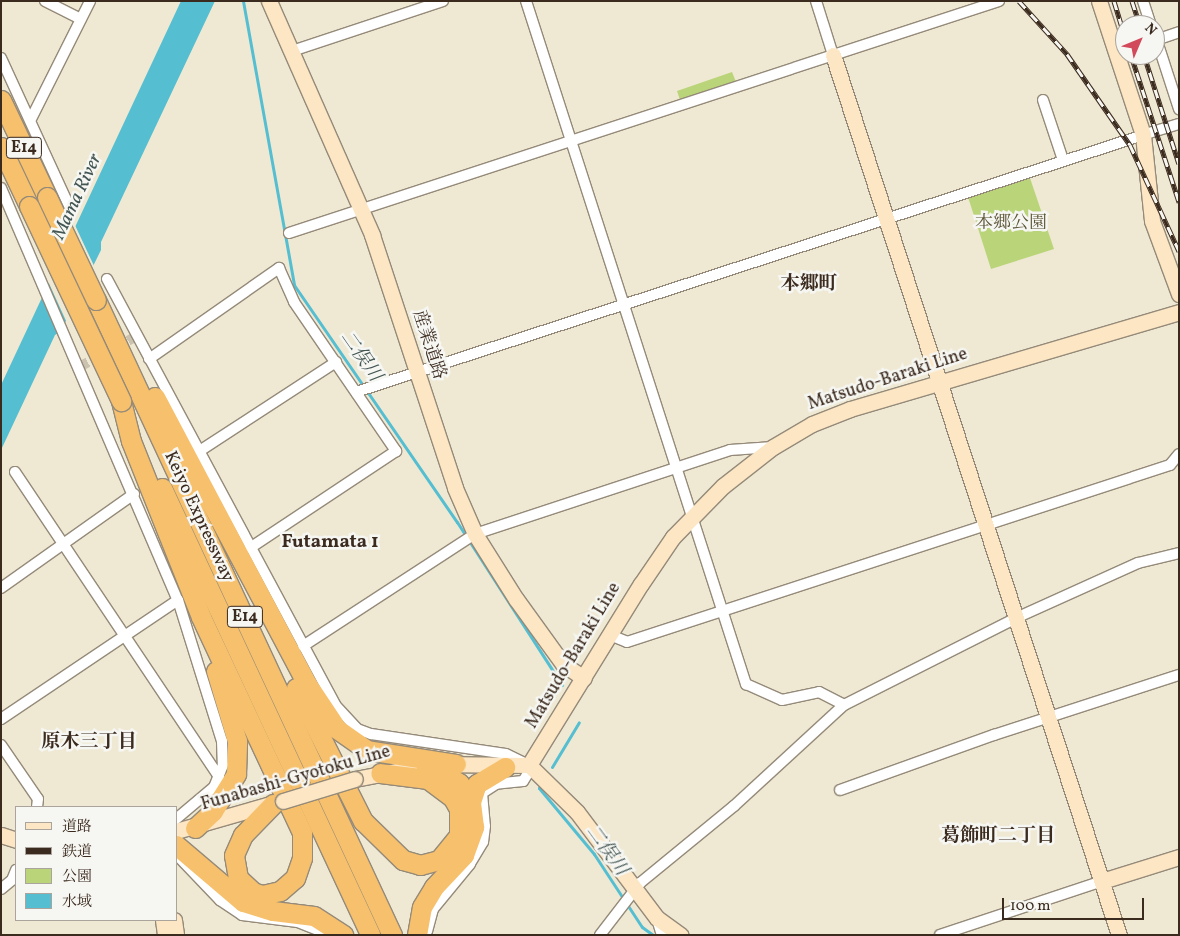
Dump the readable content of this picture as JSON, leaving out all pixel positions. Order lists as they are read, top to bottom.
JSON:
{
  "streets": {
    "highway": ["E14", "Keiyo Expressway"],
    "main road": ["産業道路", "Matsudo-Baraki Line", "Funabashi-Gyotoku Line"]
  },
  "crossings": [
    ["産業道路", "Matsudo-Baraki Line"],
    ["Matsudo-Baraki Line", "Funabashi-Gyotoku Line"]
  ],
  "districts": [
    "本郷町",
    "Futamata 1",
    "原木三丁目",
    "葛飾町二丁目"
  ],
  "water": ["Mama River", "二俣川"],
  "parks": ["本郷公園"],
  "legend": [
    "道路",
    "鉄道",
    "公園",
    "水域"
  ],
  "scale_bar": "100 m",
  "north": "top right"
}
